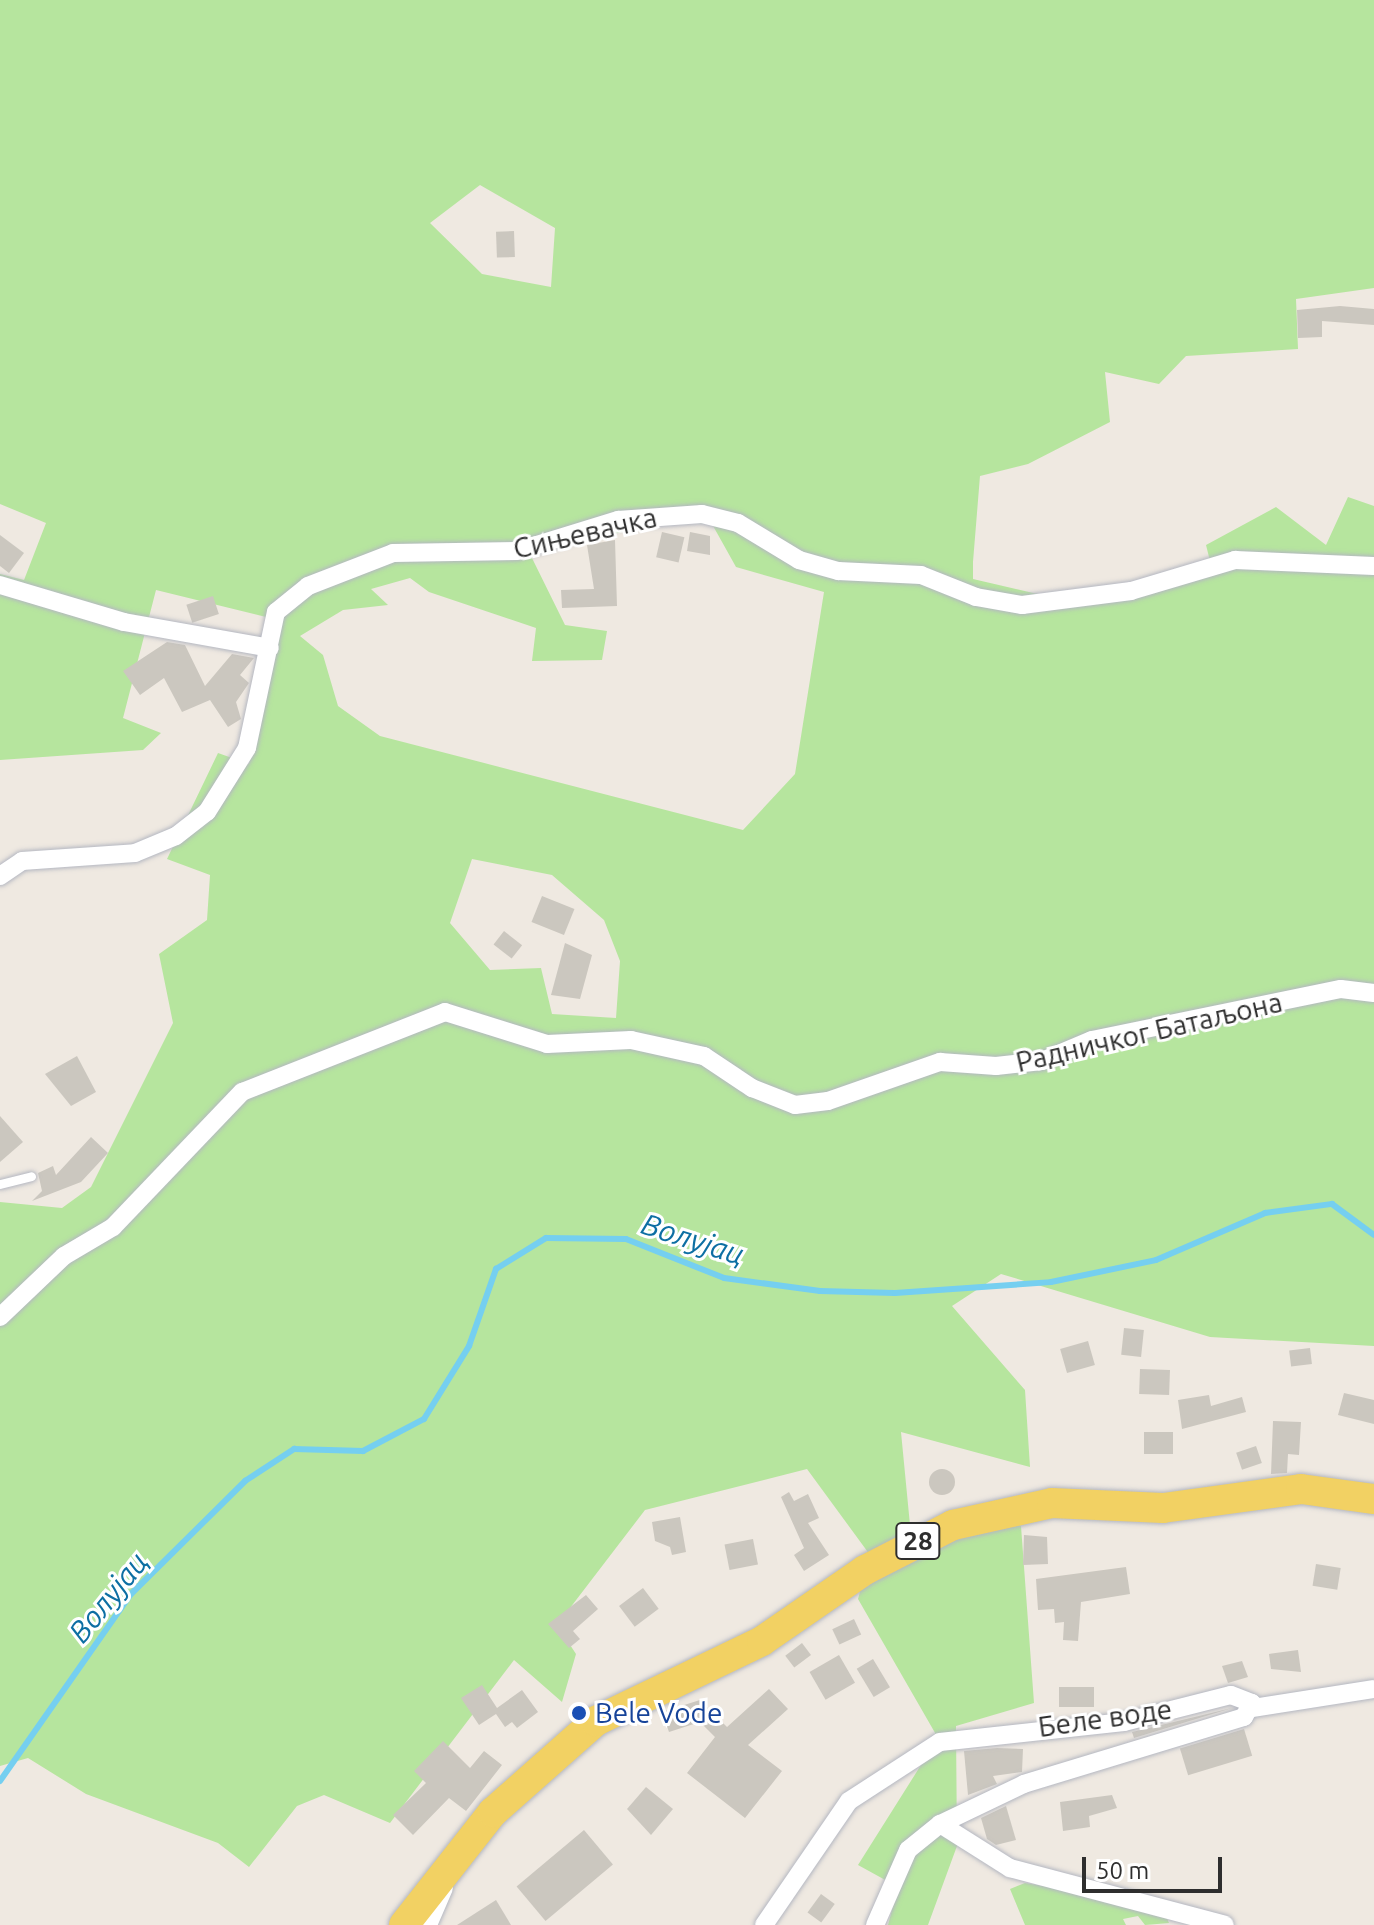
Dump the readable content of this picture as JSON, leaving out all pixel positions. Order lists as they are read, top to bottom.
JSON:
{
  "streets": {
    "main road": ["28"],
    "street": ["Сињевачка", "Радничког Батаљона", "Беле воде"]
  },
  "water": ["Волујац"],
  "places": ["Bele Vode"],
  "scale_bar": "50 m"
}
